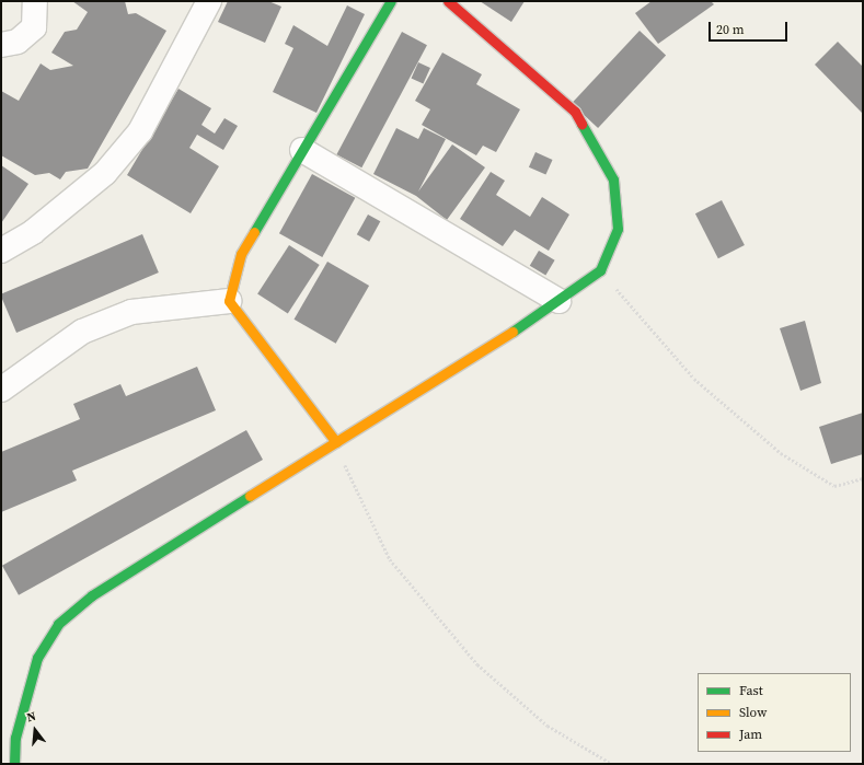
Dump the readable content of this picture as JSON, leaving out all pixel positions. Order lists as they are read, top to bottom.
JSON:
{
  "legend": ["Fast", "Slow", "Jam"],
  "scale_bar": "20 m",
  "north": "top"
}
